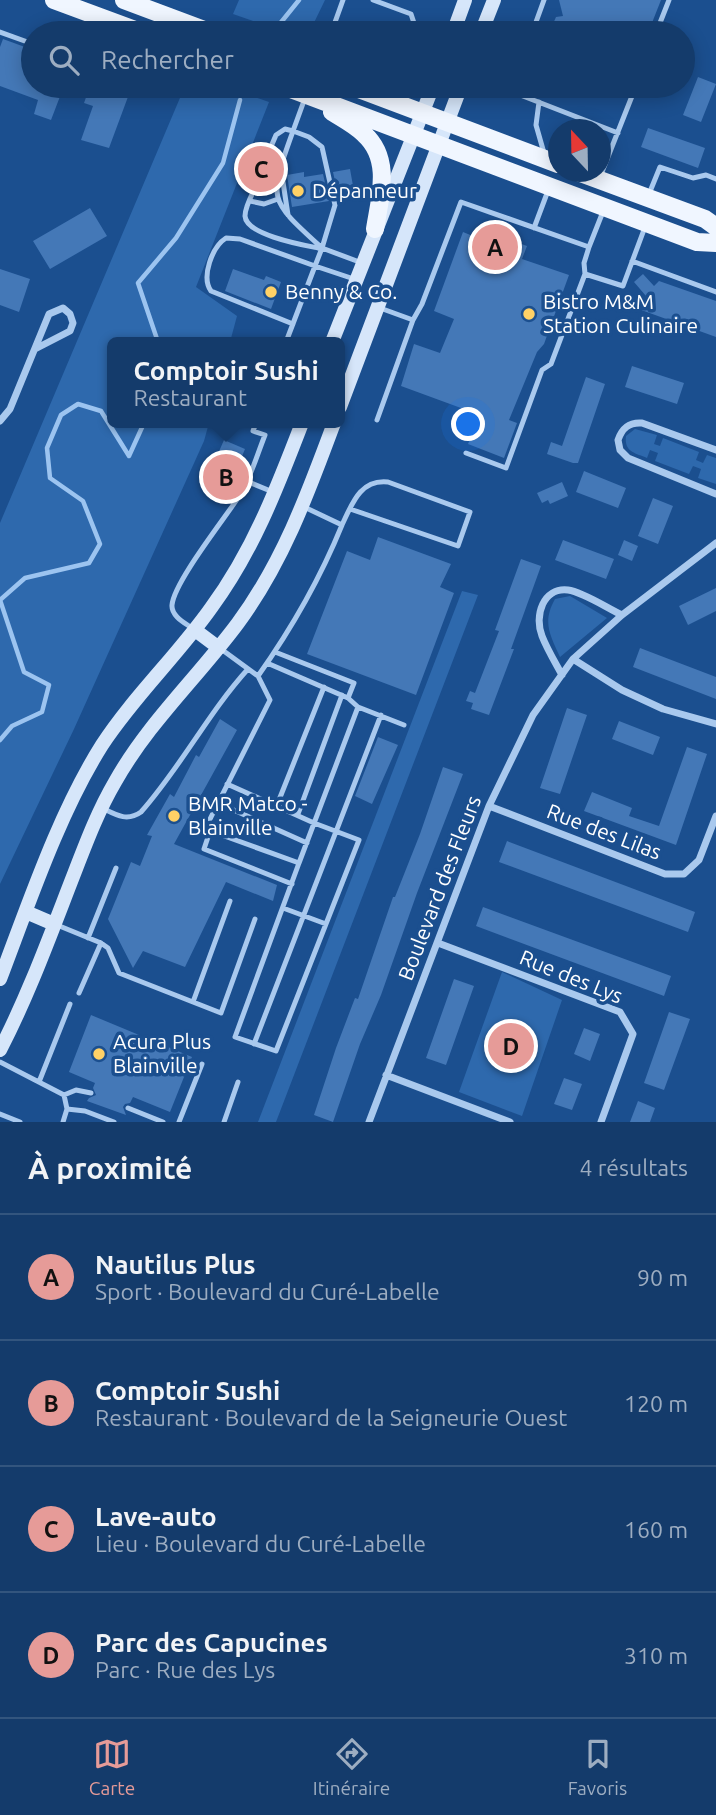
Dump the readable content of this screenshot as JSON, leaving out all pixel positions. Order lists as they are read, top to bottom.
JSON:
{
  "streets": {
    "street": ["Rue des Lilas", "Boulevard des Fleurs", "Rue des Lys"]
  },
  "crossings": [
    ["Rue des Lilas", "Boulevard des Fleurs"],
    ["Boulevard des Fleurs", "Rue des Lys"]
  ],
  "places": [
    "Dépanneur",
    "Benny & Co.",
    "Bistro M&M Station Culinaire",
    "BMR Matco - Blainville",
    "Acura Plus Blainville"
  ],
  "north": "top",
  "page": {
    "search": "Rechercher",
    "pins": [
      "C",
      "A",
      "B",
      "D"
    ],
    "popup": ["Comptoir Sushi", "Restaurant"],
    "heading": ["À proximité", "4 résultats"],
    "list": [
      {
        "mark": "A",
        "name": "Nautilus Plus",
        "note": "Sport · Boulevard du Curé-Labelle",
        "value": "90 m"
      },
      {
        "mark": "B",
        "name": "Comptoir Sushi",
        "note": "Restaurant · Boulevard de la Seigneurie Ouest",
        "value": "120 m"
      },
      {
        "mark": "C",
        "name": "Lave-auto",
        "note": "Lieu · Boulevard du Curé-Labelle",
        "value": "160 m"
      },
      {
        "mark": "D",
        "name": "Parc des Capucines",
        "note": "Parc · Rue des Lys",
        "value": "310 m"
      }
    ],
    "nav": ["Carte", "Itinéraire", "Favoris"]
  }
}
